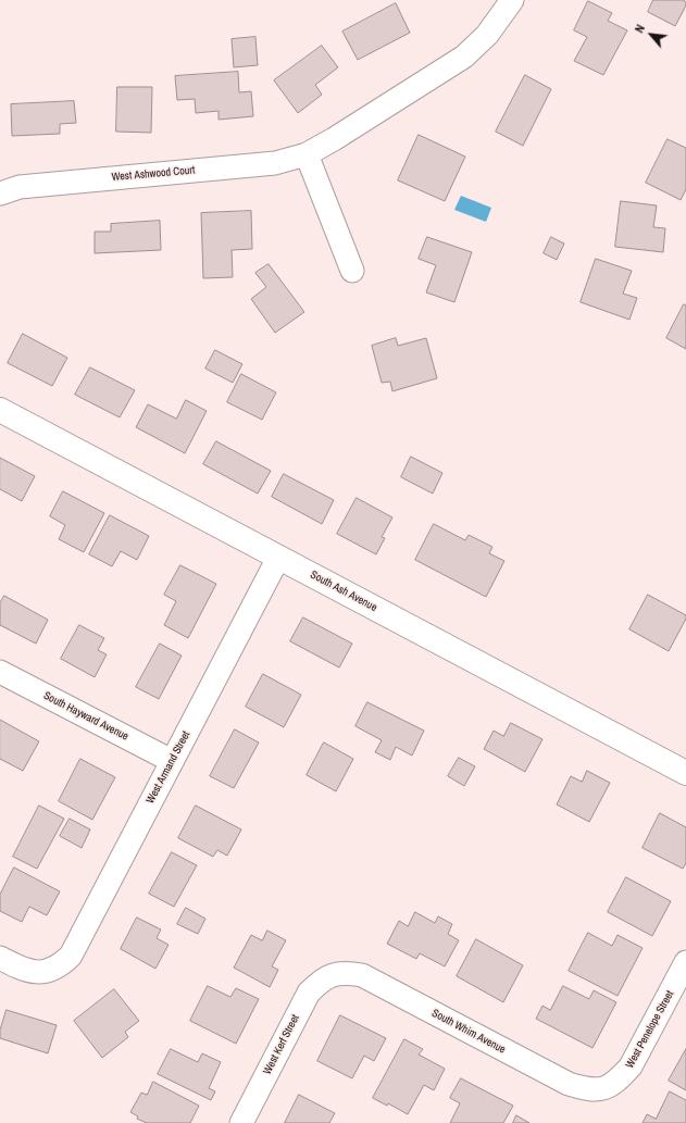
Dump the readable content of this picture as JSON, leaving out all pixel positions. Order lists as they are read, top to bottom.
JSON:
{
  "streets": {
    "street": [
      "West Ashwood Court",
      "South Ash Avenue",
      "South Hayward Avenue",
      "West Armand Street",
      "West Penelope Street",
      "South Whim Avenue",
      "West Kerf Street"
    ]
  },
  "crossings": [
    ["South Ash Avenue", "West Armand Street"],
    ["South Hayward Avenue", "West Armand Street"],
    ["West Penelope Street", "South Whim Avenue"],
    ["South Whim Avenue", "West Kerf Street"]
  ],
  "north": "top left"
}
